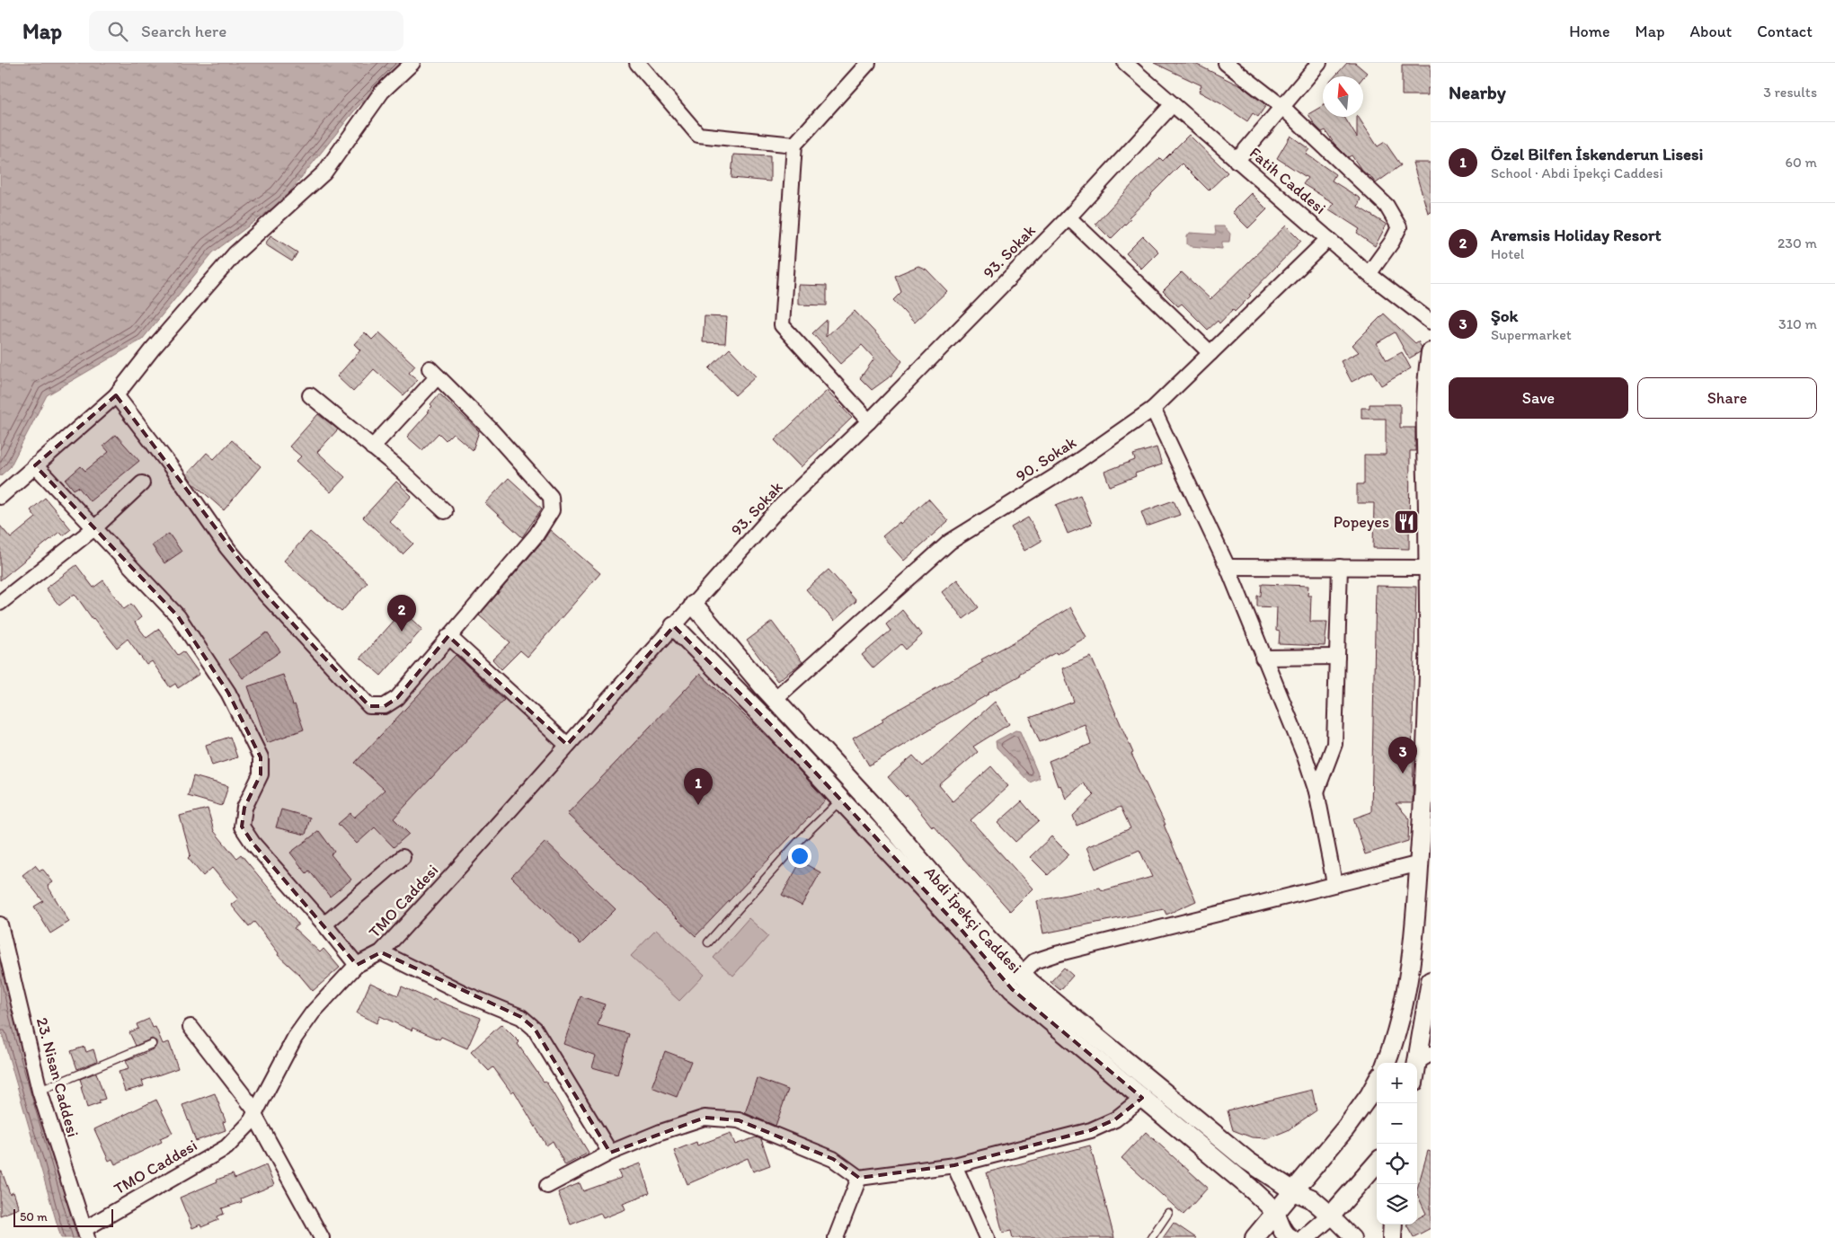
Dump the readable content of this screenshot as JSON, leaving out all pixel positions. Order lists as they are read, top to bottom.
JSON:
{
  "streets": {
    "street": [
      "Fatih Caddesi",
      "93. Sokak",
      "90. Sokak",
      "TMO Caddesi",
      "Abdi İpekçi Caddesi",
      "23. Nisan Caddesi"
    ]
  },
  "crossings": [
    ["Fatih Caddesi", "93. Sokak"],
    ["Fatih Caddesi", "90. Sokak"],
    ["93. Sokak", "TMO Caddesi"],
    ["93. Sokak", "Abdi İpekçi Caddesi"],
    ["90. Sokak", "Abdi İpekçi Caddesi"],
    ["TMO Caddesi", "Abdi İpekçi Caddesi"],
    ["TMO Caddesi", "23. Nisan Caddesi"]
  ],
  "places": {
    "restaurant": ["Popeyes"]
  },
  "scale_bar": "50 m",
  "north": "top",
  "page": {
    "header": "Map",
    "search": "Search here",
    "nav": [
      "Home",
      "Map",
      "About",
      "Contact"
    ],
    "heading": ["Nearby", "3 results"],
    "list": [
      {
        "mark": "1",
        "name": "Özel Bilfen İskenderun Lisesi",
        "note": "School · Abdi İpekçi Caddesi",
        "value": "60 m"
      },
      {
        "mark": "2",
        "name": "Aremsis Holiday Resort",
        "note": "Hotel",
        "value": "230 m"
      },
      {
        "mark": "3",
        "name": "Şok",
        "note": "Supermarket",
        "value": "310 m"
      }
    ],
    "buttons": ["Save", "Share"],
    "pins": ["2", "3", "1"],
    "map_buttons": ["+", "−"],
    "scale": "50 m"
  }
}
